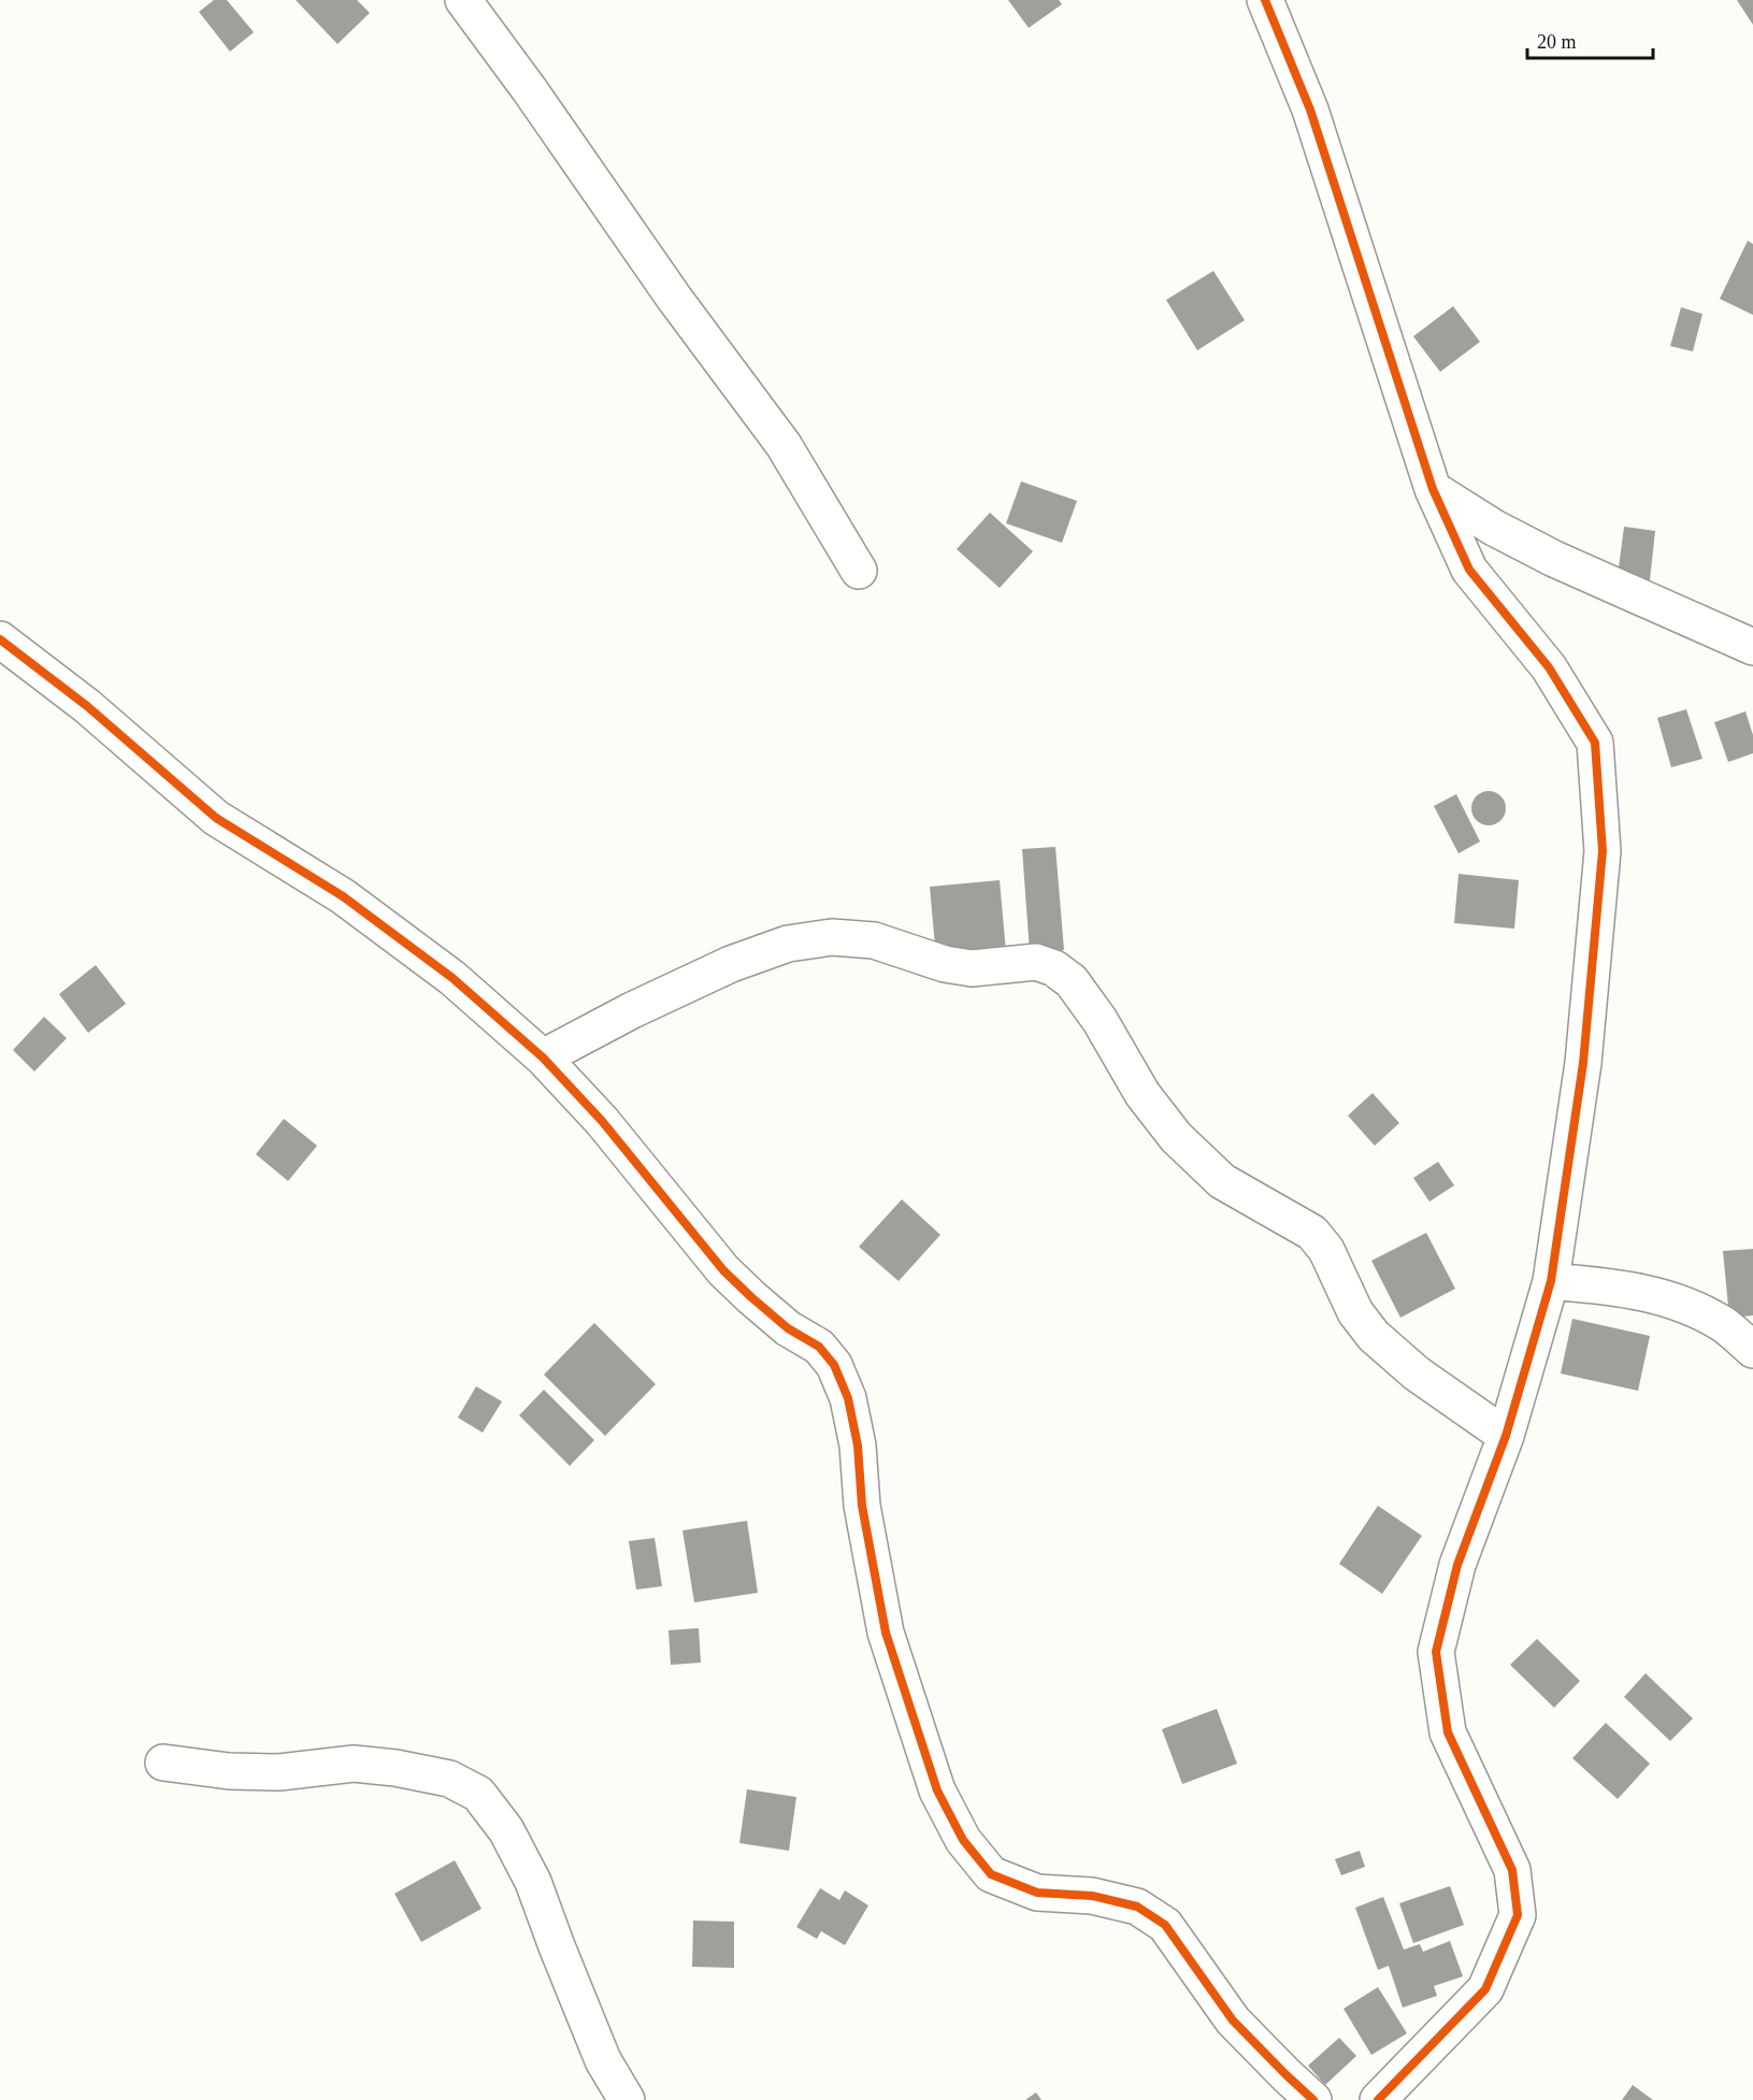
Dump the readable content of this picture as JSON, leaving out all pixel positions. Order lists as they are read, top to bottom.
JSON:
{
  "scale_bar": "20 m"
}
